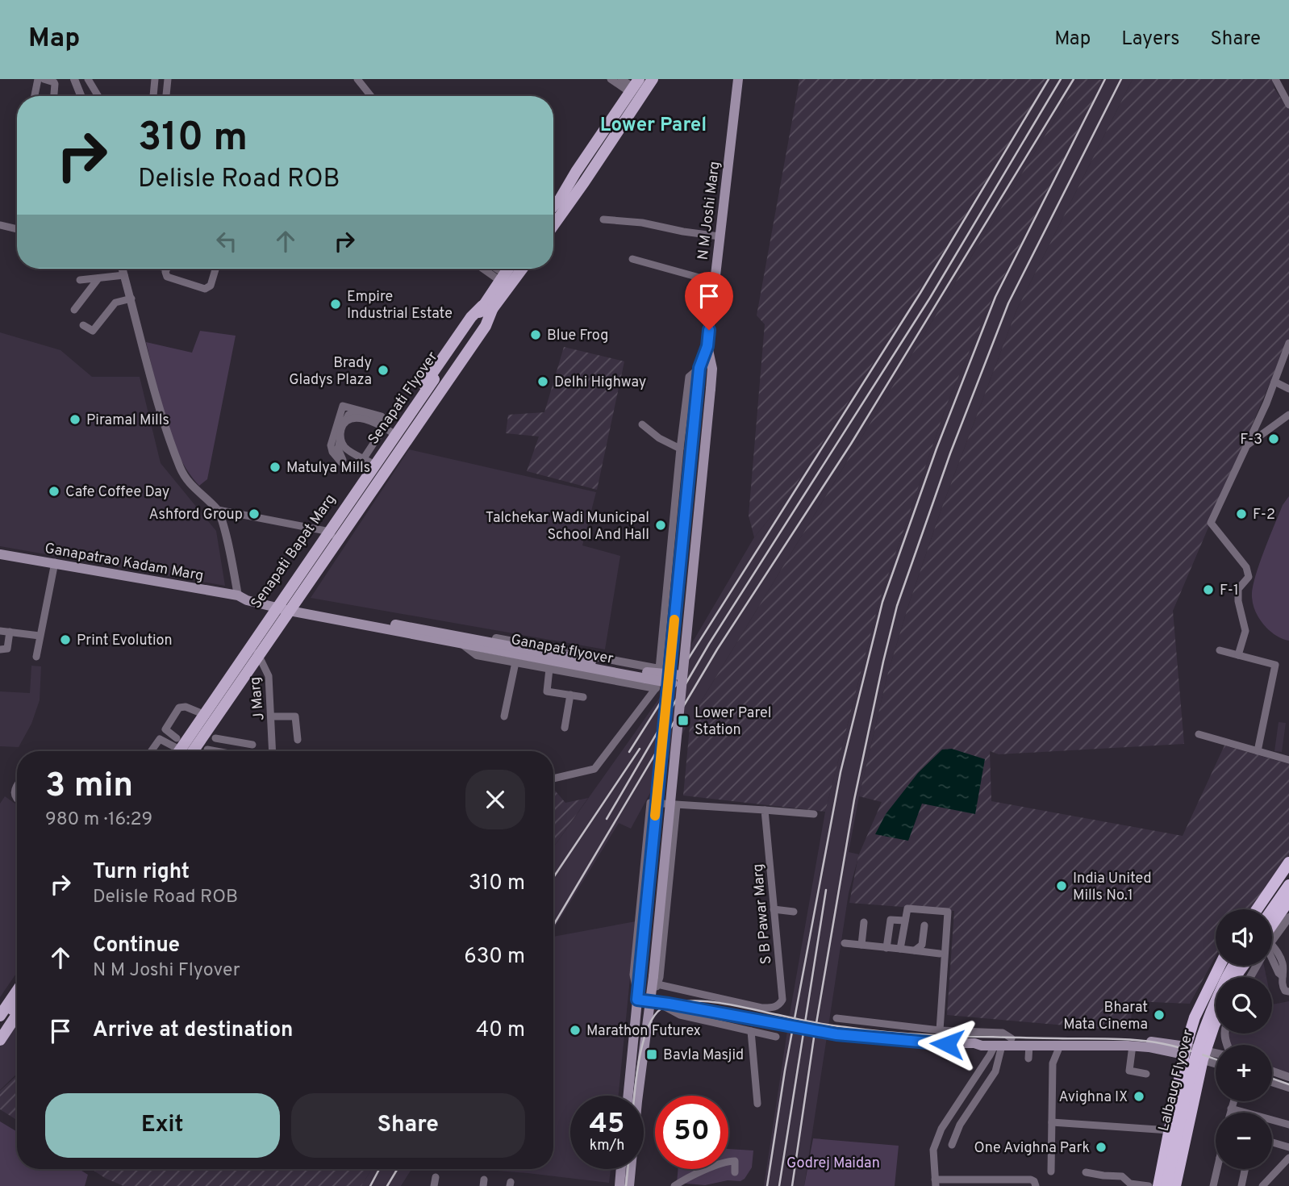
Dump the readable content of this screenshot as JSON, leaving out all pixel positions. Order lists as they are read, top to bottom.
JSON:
{
  "streets": {
    "highway": ["Lalbaug Flyover"],
    "main road": [
      "N M Joshi Marg",
      "Senapati Flyover",
      "Senapati Bapat Marg",
      "Ganapatrao Kadam Marg",
      "Ganapat flyover"
    ],
    "street": ["J Marg", "S B Pawar Marg"]
  },
  "crossings": [
    ["Senapati Flyover", "Senapati Bapat Marg"],
    ["Senapati Bapat Marg", "Ganapatrao Kadam Marg"],
    ["Senapati Bapat Marg", "J Marg"],
    ["Ganapatrao Kadam Marg", "Ganapat flyover"]
  ],
  "districts": ["Lower Parel"],
  "parks": ["Godrej Maidan"],
  "places": {
    "other": [
      "Empire Industrial Estate",
      "Blue Frog",
      "Brady Gladys Plaza",
      "Delhi Highway",
      "Piramal Mills",
      "F-3",
      "Matulya Mills",
      "Cafe Coffee Day",
      "Ashford Group",
      "F-2",
      "Talchekar Wadi Municipal School And Hall",
      "F-1",
      "Print Evolution",
      "India United Mills No.1",
      "Bharat Mata Cinema",
      "Marathon Futurex",
      "Avighna IX",
      "One Avighna Park"
    ],
    "transit": ["Lower Parel Station", "Bavla Masjid"]
  },
  "page": {
    "header": "Map",
    "nav": ["Map", "Layers", "Share"],
    "turn": ["310 m", "Delisle Road ROB"],
    "heading": ["3 min", "980 m · 16:29"],
    "list": [
      {
        "name": "Turn right",
        "note": "Delisle Road ROB",
        "value": "310 m"
      },
      {
        "name": "Continue",
        "note": "N M Joshi Flyover",
        "value": "630 m"
      },
      {
        "name": "Arrive at destination",
        "value": "40 m"
      }
    ],
    "map_buttons": ["+", "−"],
    "buttons": ["Exit", "Share"],
    "speed": "45 km/h",
    "limit": "50"
  }
}
